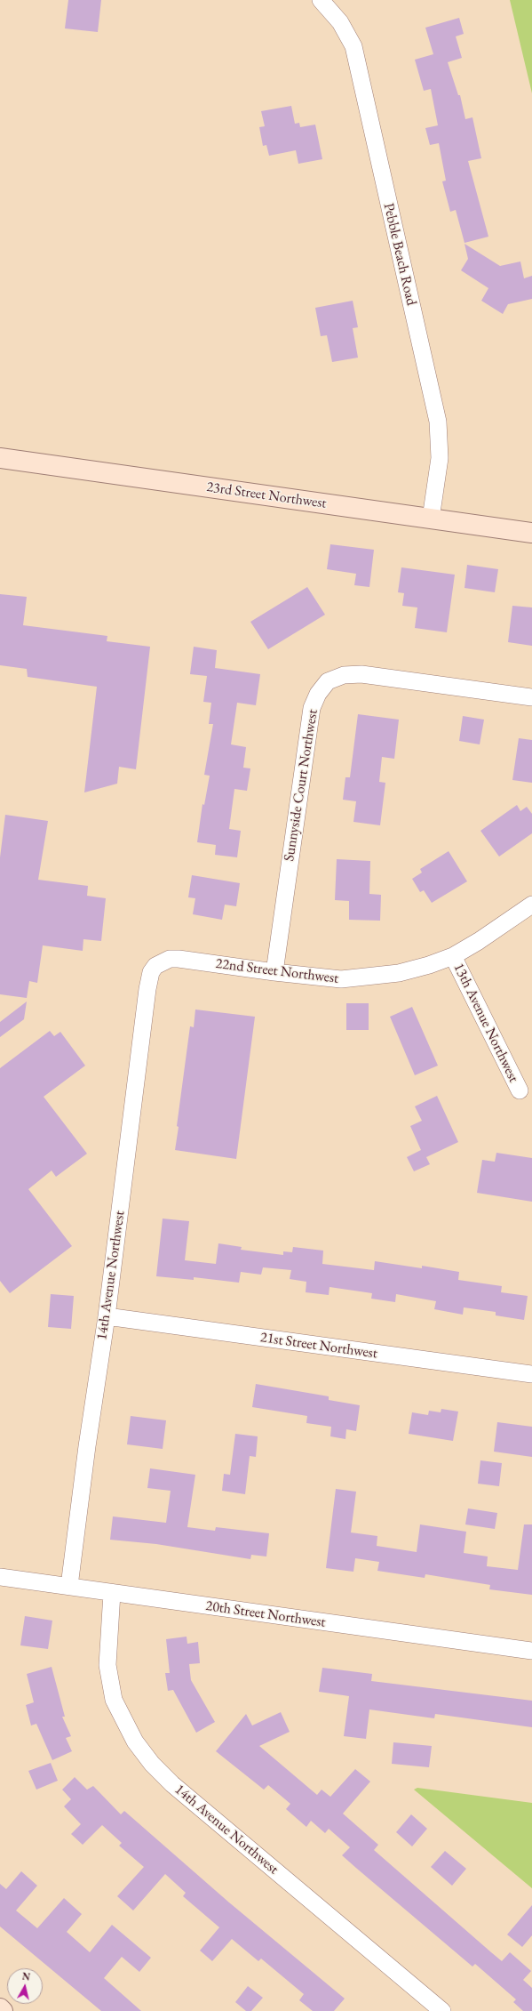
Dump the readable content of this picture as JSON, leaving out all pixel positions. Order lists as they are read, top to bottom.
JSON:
{
  "streets": {
    "street": [
      "Pebble Beach Road",
      "23rd Street Northwest",
      "Sunnyside Court Northwest",
      "22nd Street Northwest",
      "13th Avenue Northwest",
      "14th Avenue Northwest",
      "21st Street Northwest",
      "20th Street Northwest"
    ]
  },
  "crossings": [
    ["Pebble Beach Road", "23rd Street Northwest"],
    ["Sunnyside Court Northwest", "22nd Street Northwest"],
    ["22nd Street Northwest", "13th Avenue Northwest"],
    ["22nd Street Northwest", "14th Avenue Northwest"],
    ["14th Avenue Northwest", "21st Street Northwest"],
    ["14th Avenue Northwest", "20th Street Northwest"]
  ],
  "north": "top"
}
